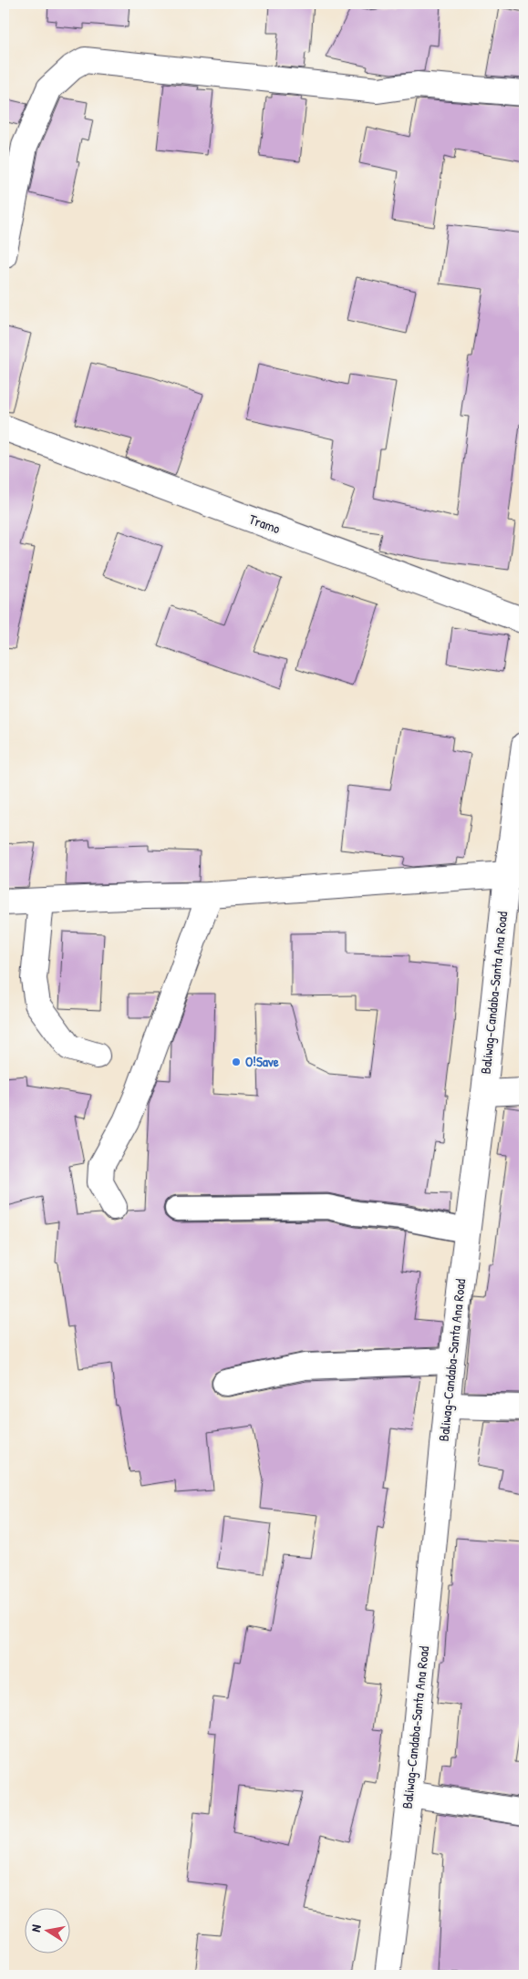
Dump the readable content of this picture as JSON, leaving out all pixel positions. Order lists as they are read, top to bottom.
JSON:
{
  "streets": {
    "street": ["Tramo", "Baliwag-Candaba-Santa Ana Road"]
  },
  "places": ["O!Save"],
  "north": "left"
}
